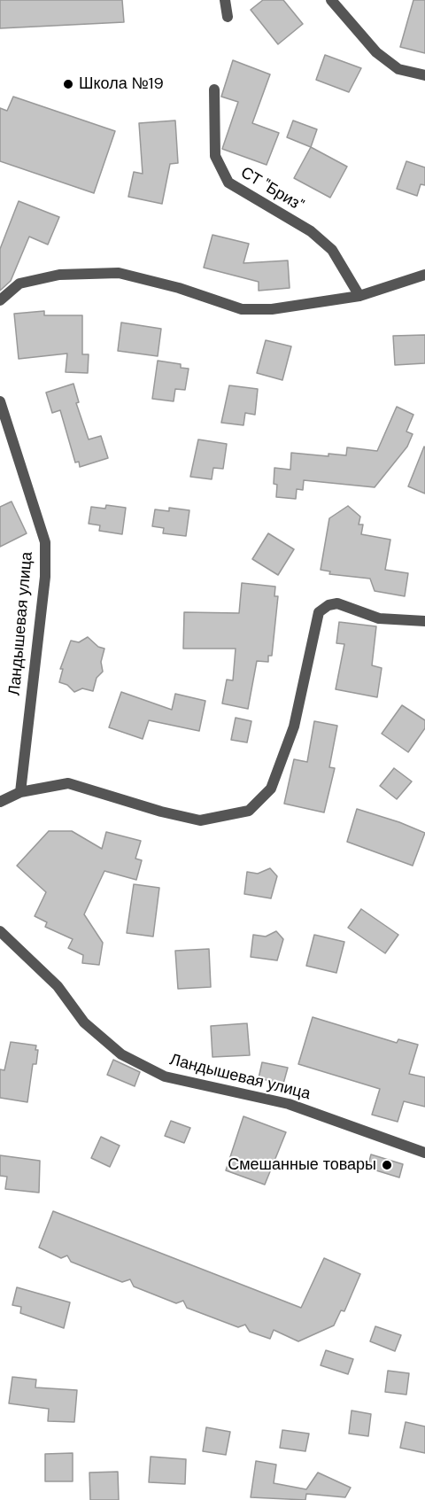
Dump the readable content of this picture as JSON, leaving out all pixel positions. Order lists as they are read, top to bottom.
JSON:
{
  "streets": {
    "street": ["СТ \"Бриз\"", "Ландышевая улица"]
  },
  "places": ["Школа №19", "Смешанные товары"]
}
